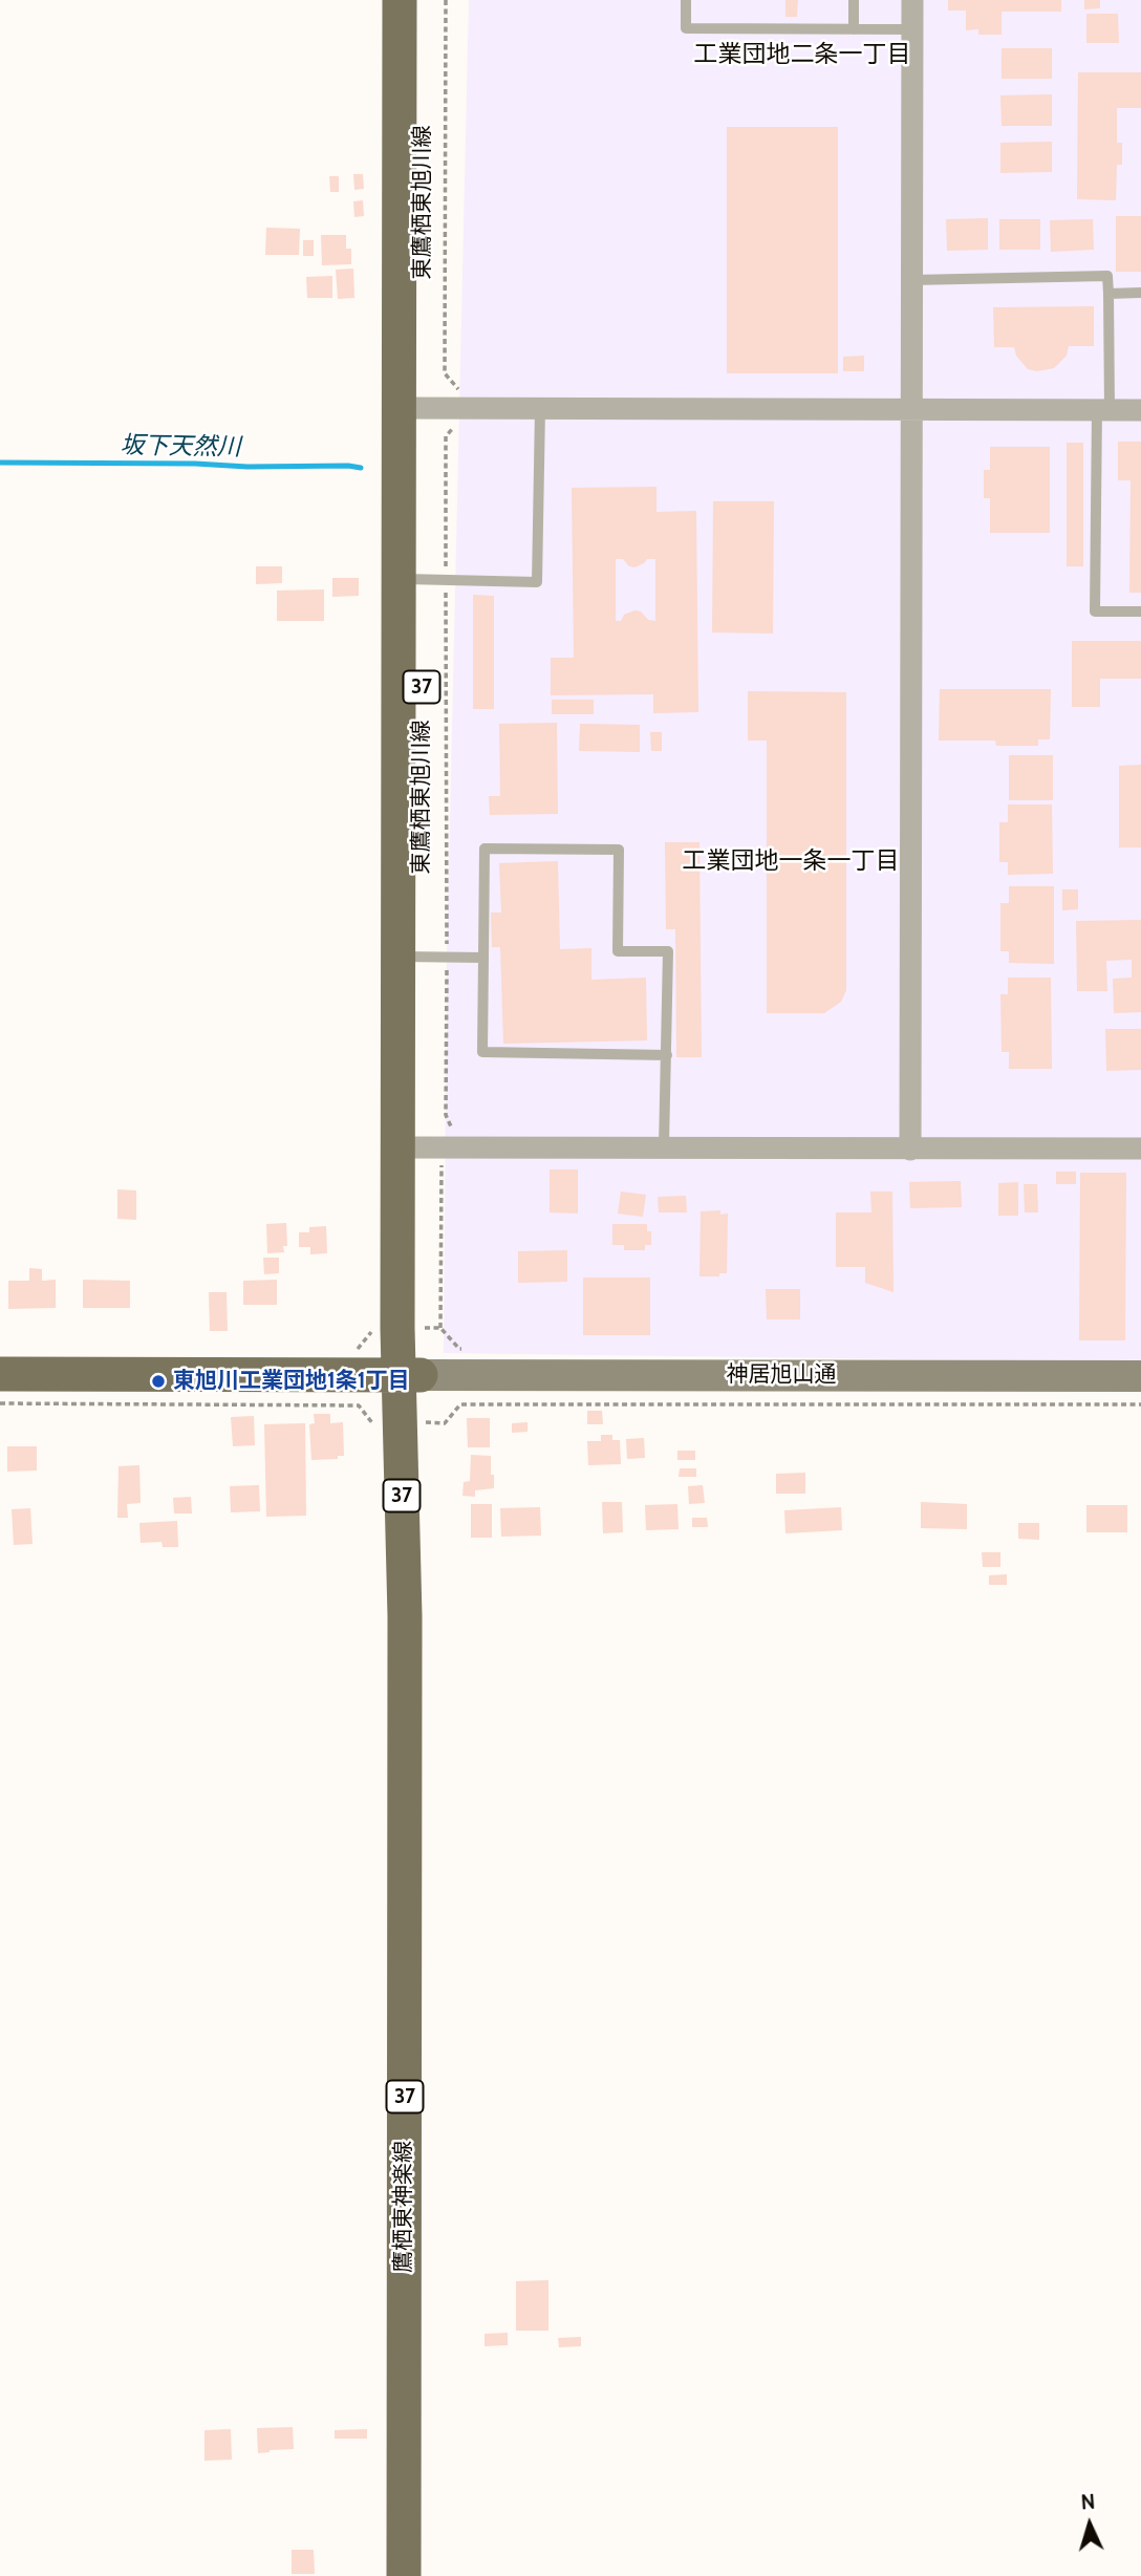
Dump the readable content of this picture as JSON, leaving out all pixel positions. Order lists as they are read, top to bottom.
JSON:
{
  "streets": {
    "main road": [
      "東鷹栖東旭川線",
      "37",
      "神居旭山通",
      "鷹栖東神楽線"
    ]
  },
  "crossings": [
    ["東鷹栖東旭川線", "神居旭山通"],
    ["東鷹栖東旭川線", "鷹栖東神楽線"],
    ["神居旭山通", "鷹栖東神楽線"]
  ],
  "districts": ["工業団地二条一丁目", "工業団地一条一丁目"],
  "water": ["坂下天然川"],
  "places": ["東旭川工業団地1条1丁目"],
  "north": "top"
}
